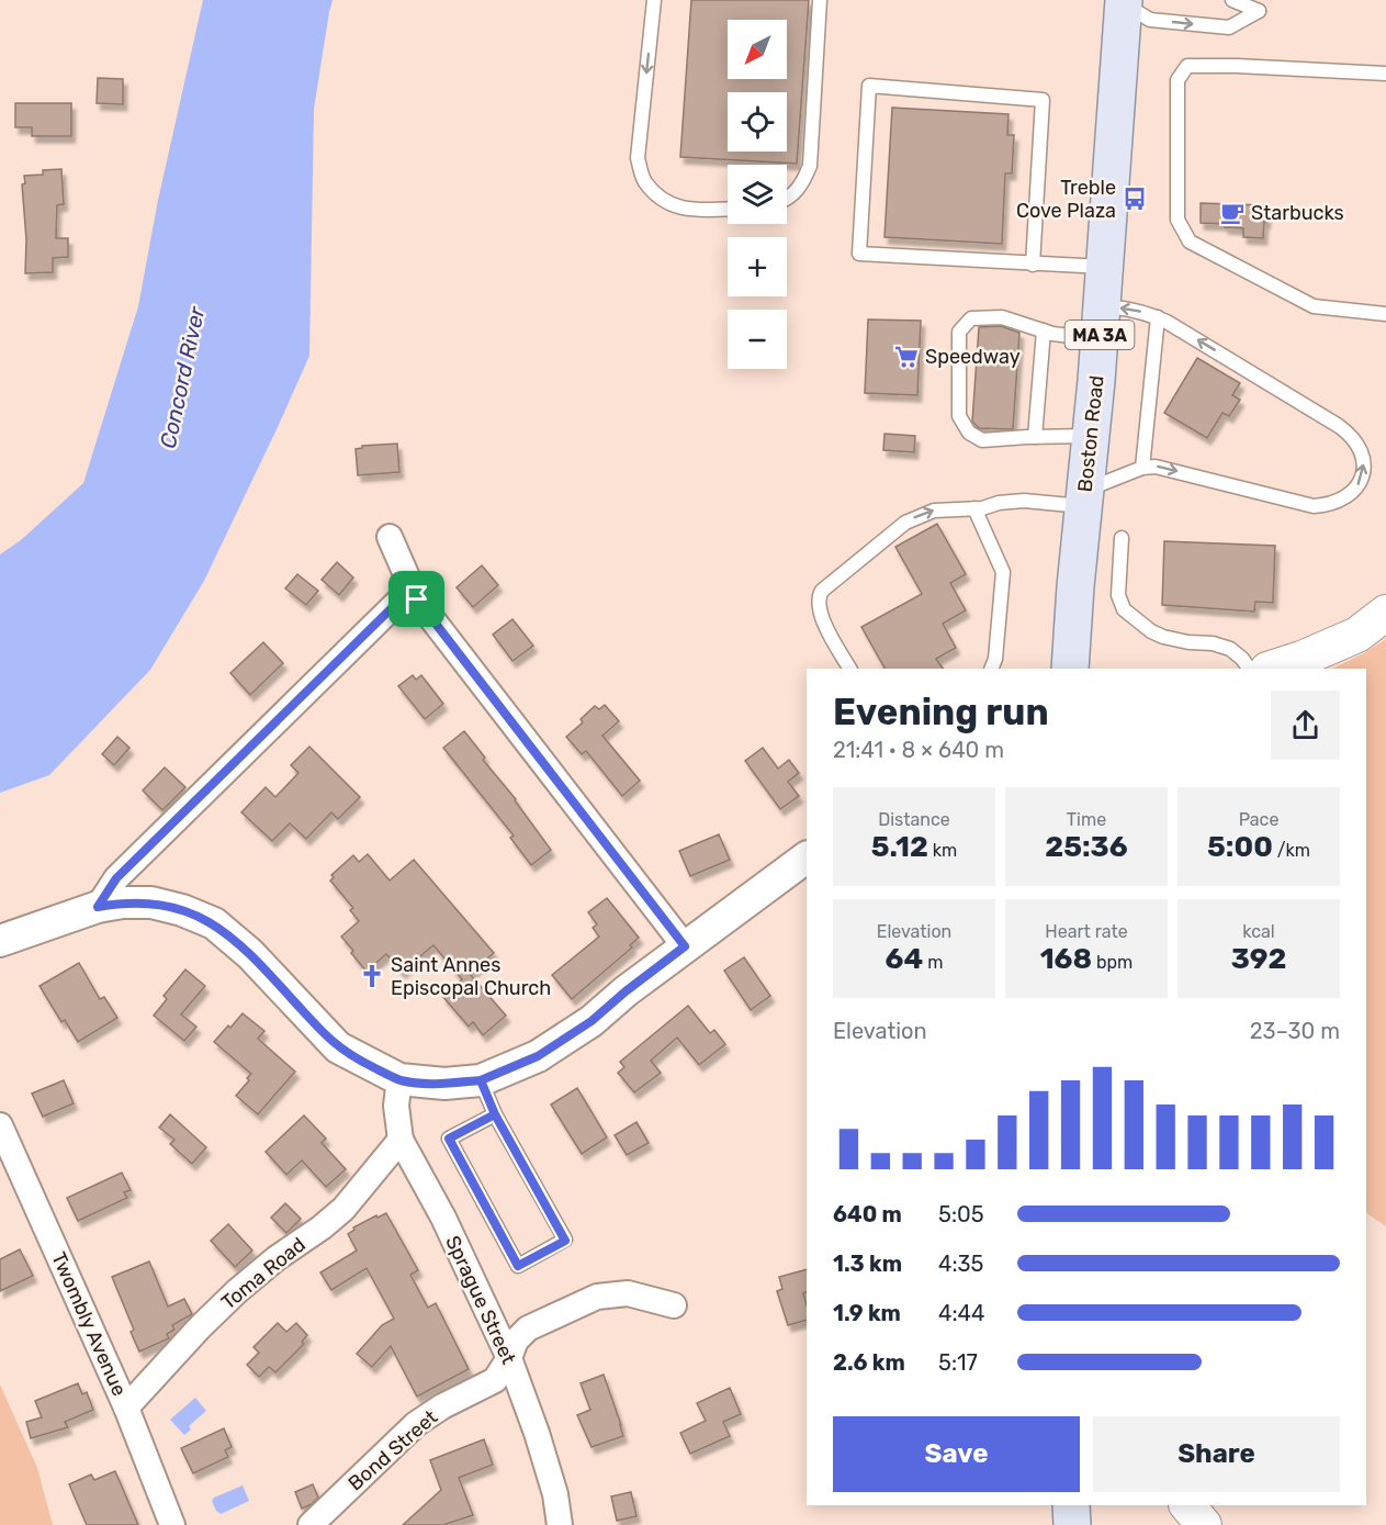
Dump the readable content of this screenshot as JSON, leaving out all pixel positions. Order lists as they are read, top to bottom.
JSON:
{
  "streets": {
    "main road": ["MA 3A", "Boston Road"],
    "street": [
      "Toma Road",
      "Sprague Street",
      "Twombly Avenue",
      "Bond Street"
    ]
  },
  "crossings": [
    ["Toma Road", "Sprague Street"],
    ["Toma Road", "Twombly Avenue"],
    ["Sprague Street", "Bond Street"]
  ],
  "water": ["Concord River"],
  "places": {
    "bus stop": ["Treble Cove Plaza"],
    "cafe": ["Starbucks"],
    "supermarket": ["Speedway"],
    "church": ["Saint Annes Episcopal Church"]
  },
  "north": "bottom left",
  "page": {
    "map_buttons": ["+", "−"],
    "heading": ["Evening run", "21:41 · 8 × 640 m"],
    "stats": [
      ["Distance", "5.12 km"],
      ["Time", "25:36"],
      ["Pace", "5:00 /km"],
      ["Elevation", "64 m"],
      ["Heart rate", "168 bpm"],
      ["kcal", "392"]
    ],
    "chart": ["Elevation", "23–30 m"],
    "list": [
      {
        "name": "640 m",
        "note": "5:05"
      },
      {
        "name": "1.3 km",
        "note": "4:35"
      },
      {
        "name": "1.9 km",
        "note": "4:44"
      },
      {
        "name": "2.6 km",
        "note": "5:17"
      }
    ],
    "buttons": ["Save", "Share"]
  }
}
